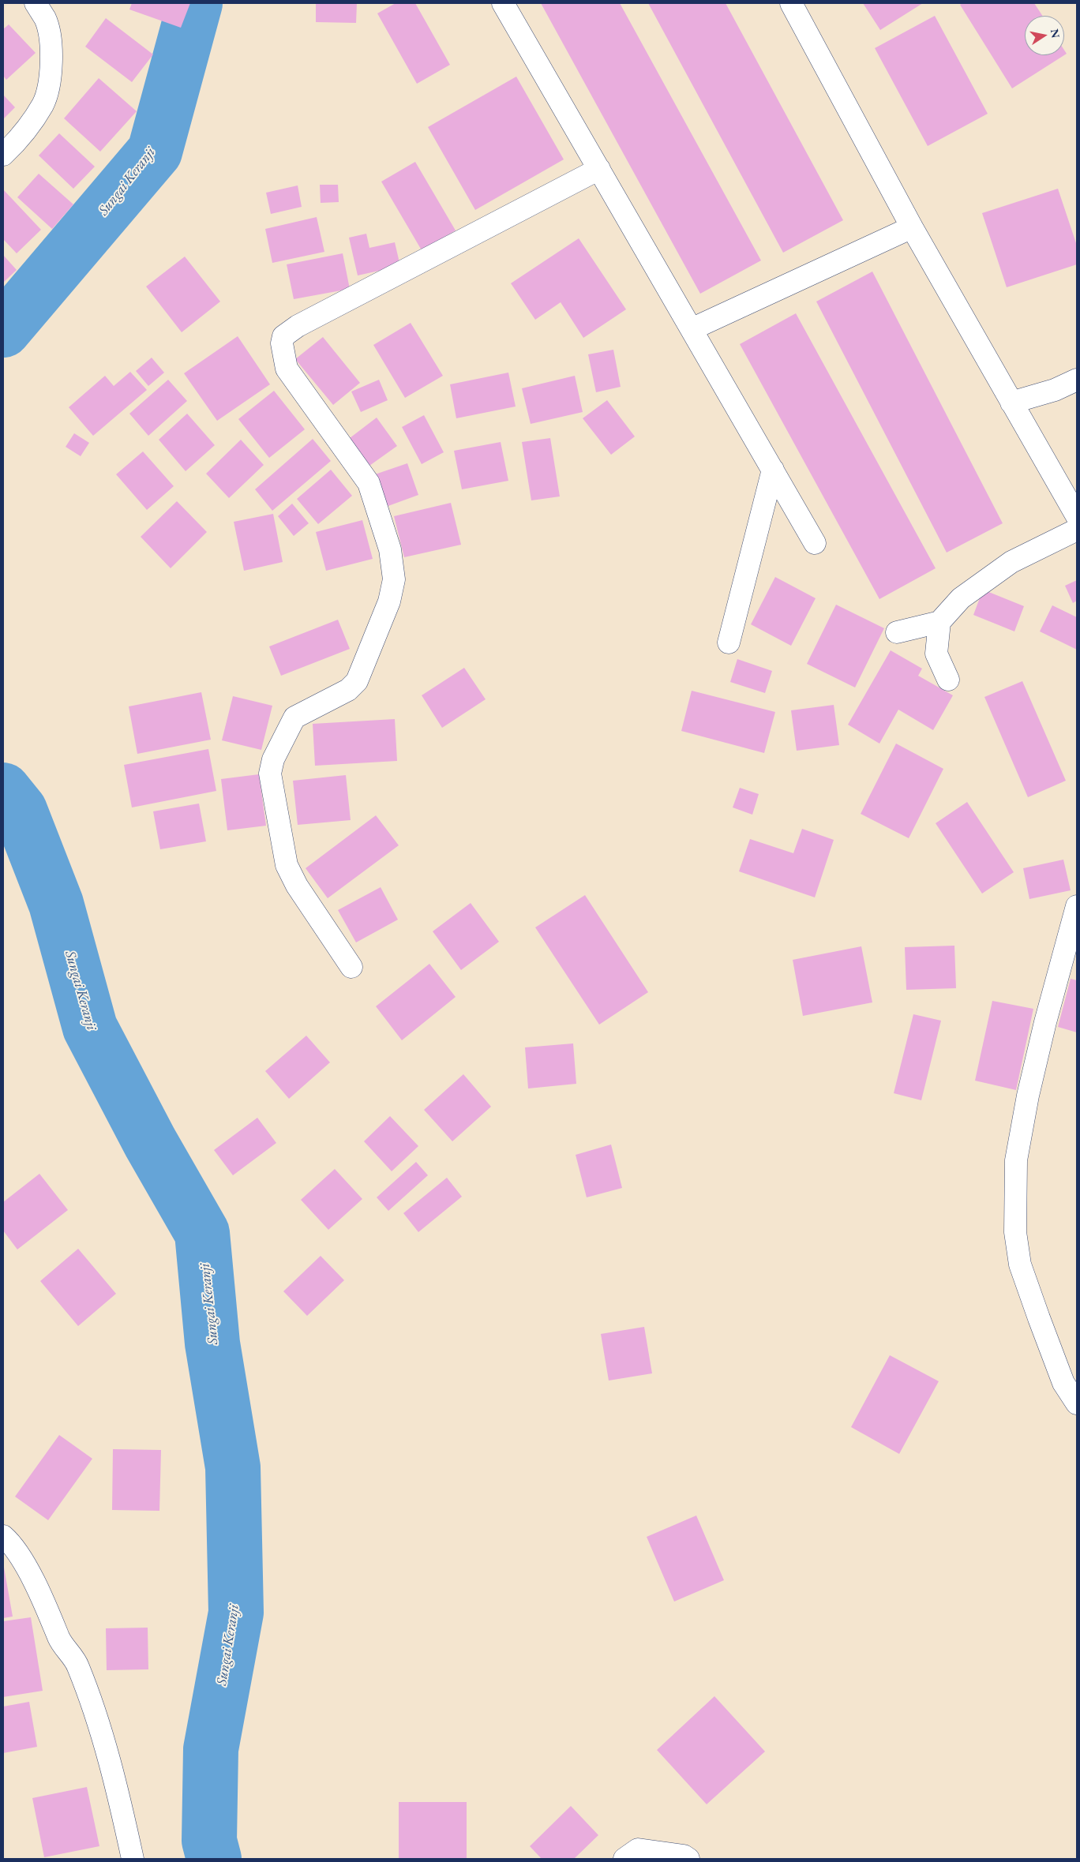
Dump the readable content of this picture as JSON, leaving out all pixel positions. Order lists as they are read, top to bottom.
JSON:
{
  "water": ["Sungai Keranji"],
  "north": "right"
}
